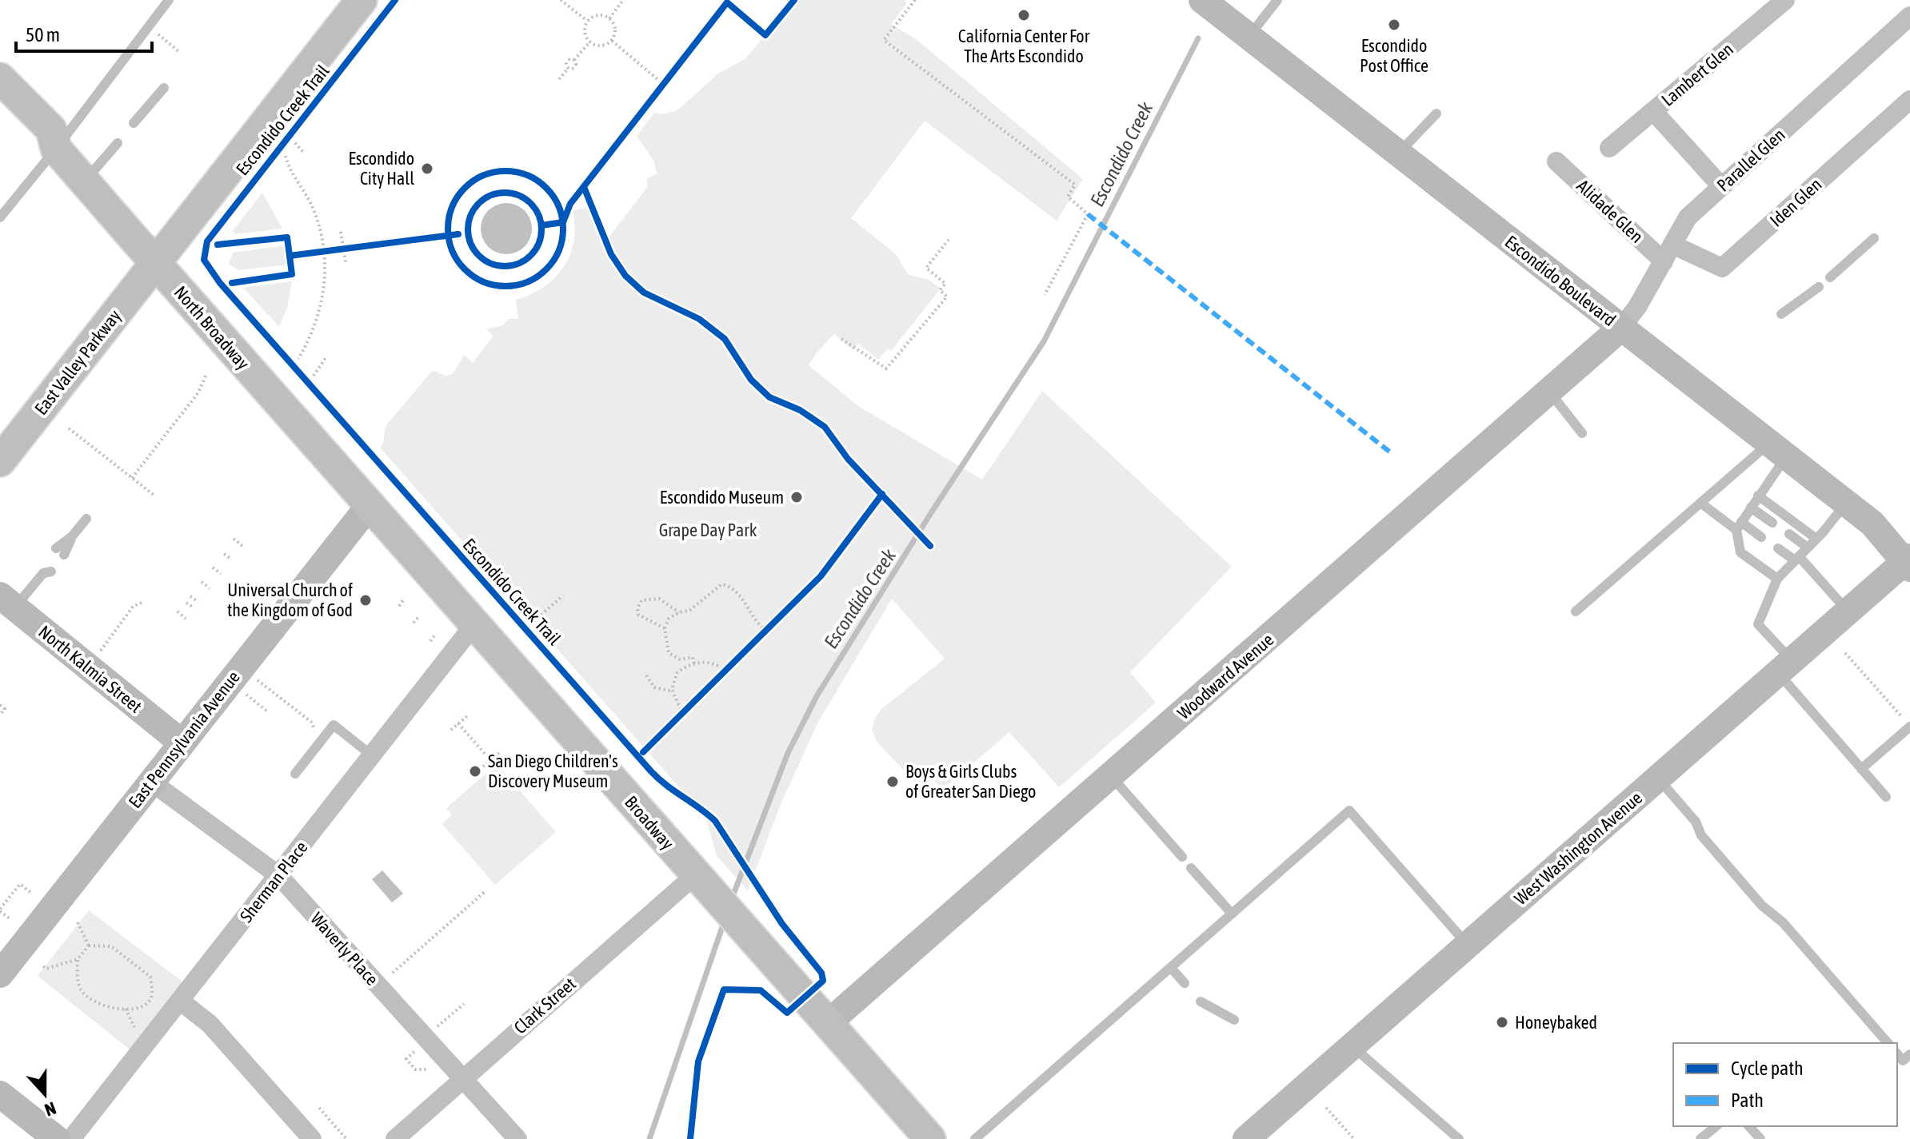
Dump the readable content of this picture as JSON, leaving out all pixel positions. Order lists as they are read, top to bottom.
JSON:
{
  "streets": {
    "main road": ["North Broadway", "East Valley Parkway", "Broadway"],
    "street": [
      "Lambert Glen",
      "Parallel Glen",
      "Iden Glen",
      "Alidade Glen",
      "Escondido Boulevard",
      "North Kalmia Street",
      "Woodward Avenue",
      "East Pennsylvania Avenue",
      "West Washington Avenue",
      "Sherman Place",
      "Waverly Place",
      "Clark Street"
    ],
    "cycle path": ["Escondido Creek Trail"]
  },
  "crossings": [
    ["Parallel Glen", "Iden Glen"],
    ["Parallel Glen", "Alidade Glen"],
    ["Parallel Glen", "Escondido Boulevard"],
    ["Parallel Glen", "Woodward Avenue"],
    ["Iden Glen", "Alidade Glen"],
    ["Escondido Boulevard", "Woodward Avenue"],
    ["Escondido Boulevard", "West Washington Avenue"],
    ["North Broadway", "East Valley Parkway"],
    ["North Broadway", "East Pennsylvania Avenue"],
    ["North Broadway", "Broadway"],
    ["North Kalmia Street", "East Pennsylvania Avenue"],
    ["Woodward Avenue", "Broadway"],
    ["East Pennsylvania Avenue", "Broadway"],
    ["East Pennsylvania Avenue", "Waverly Place"],
    ["Broadway", "Sherman Place"],
    ["Broadway", "Clark Street"],
    ["Sherman Place", "Waverly Place"],
    ["Waverly Place", "Clark Street"]
  ],
  "water": ["Escondido Creek"],
  "parks": ["Grape Day Park"],
  "places": [
    "California Center For The Arts Escondido",
    "Escondido Post Office",
    "Escondido City Hall",
    "Escondido Museum",
    "Universal Church of the Kingdom of God",
    "San Diego Children's Discovery Museum",
    "Boys & Girls Clubs of Greater San Diego",
    "Honeybaked"
  ],
  "legend": ["Cycle path", "Path"],
  "scale_bar": "50 m",
  "north": "bottom"
}
